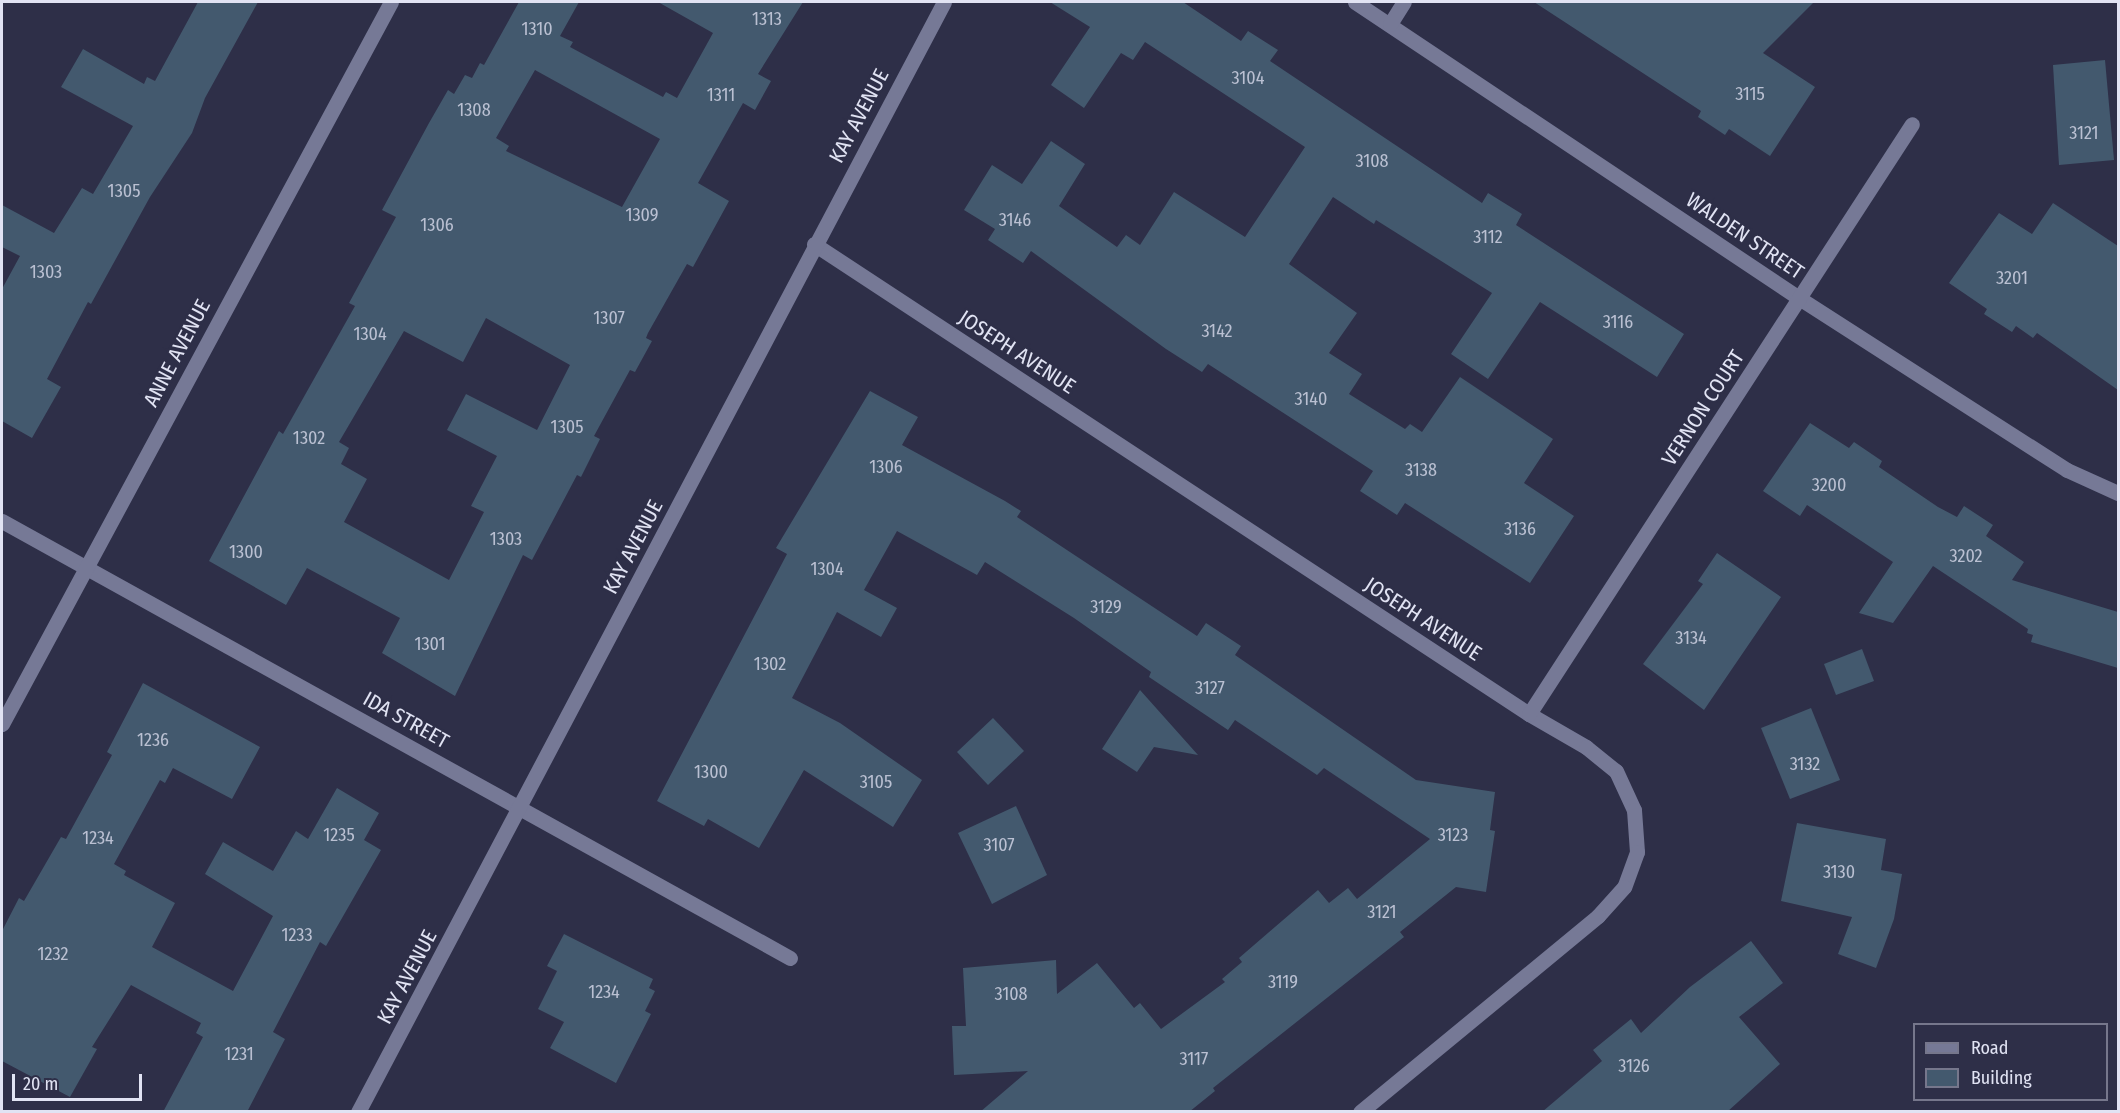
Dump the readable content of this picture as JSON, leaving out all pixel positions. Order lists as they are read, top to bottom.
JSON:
{
  "streets": {
    "street": [
      "KAY AVENUE",
      "WALDEN STREET",
      "JOSEPH AVENUE",
      "ANNE AVENUE",
      "VERNON COURT",
      "IDA STREET"
    ]
  },
  "crossings": [
    ["KAY AVENUE", "JOSEPH AVENUE"],
    ["KAY AVENUE", "IDA STREET"],
    ["WALDEN STREET", "VERNON COURT"],
    ["JOSEPH AVENUE", "VERNON COURT"],
    ["ANNE AVENUE", "IDA STREET"]
  ],
  "house_numbers": [
    "1313",
    "1310",
    "3104",
    "3115",
    "1311",
    "1308",
    "3121",
    "3108",
    "1305",
    "1309",
    "3146",
    "1306",
    "3112",
    "1303",
    "3201",
    "1307",
    "3116",
    "3142",
    "1304",
    "3140",
    "1305",
    "1302",
    "1306",
    "3138",
    "3200",
    "3136",
    "1303",
    "1300",
    "3202",
    "1304",
    "3129",
    "3134",
    "1301",
    "1302",
    "3127",
    "1236",
    "3132",
    "1300",
    "3105",
    "1235",
    "3123",
    "1234",
    "3107",
    "3130",
    "3121",
    "1233",
    "1232",
    "3119",
    "1234",
    "3108",
    "1231",
    "3117",
    "3126"
  ],
  "legend": ["Road", "Building"],
  "scale_bar": "20 m"
}
